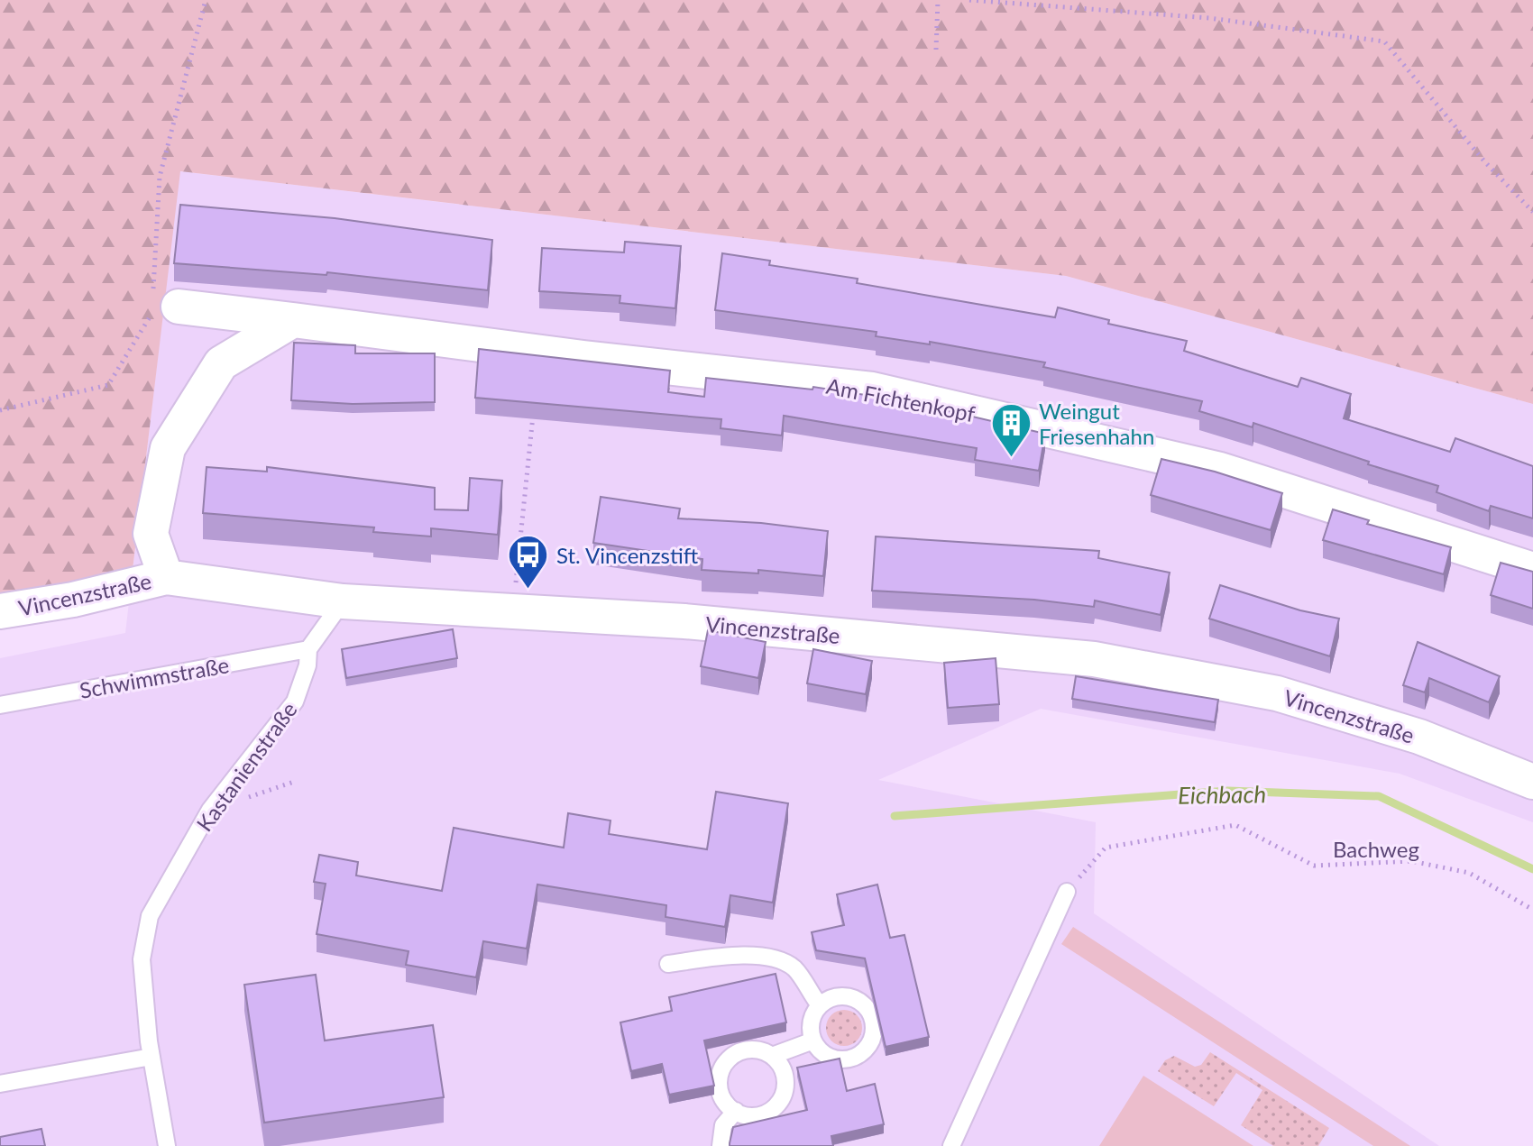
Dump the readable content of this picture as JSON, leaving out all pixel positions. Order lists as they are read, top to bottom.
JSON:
{
  "streets": {
    "street": ["Am Fichtenkopf", "Vincenzstraße"],
    "lane": ["Schwimmstraße", "Kastanienstraße"],
    "path": ["Bachweg"]
  },
  "crossings": [
    ["Vincenzstraße", "Kastanienstraße"],
    ["Schwimmstraße", "Kastanienstraße"]
  ],
  "water": ["Eichbach"],
  "places": {
    "building": ["Weingut Friesenhahn"],
    "bus stop": ["St. Vincenzstift"]
  }
}
